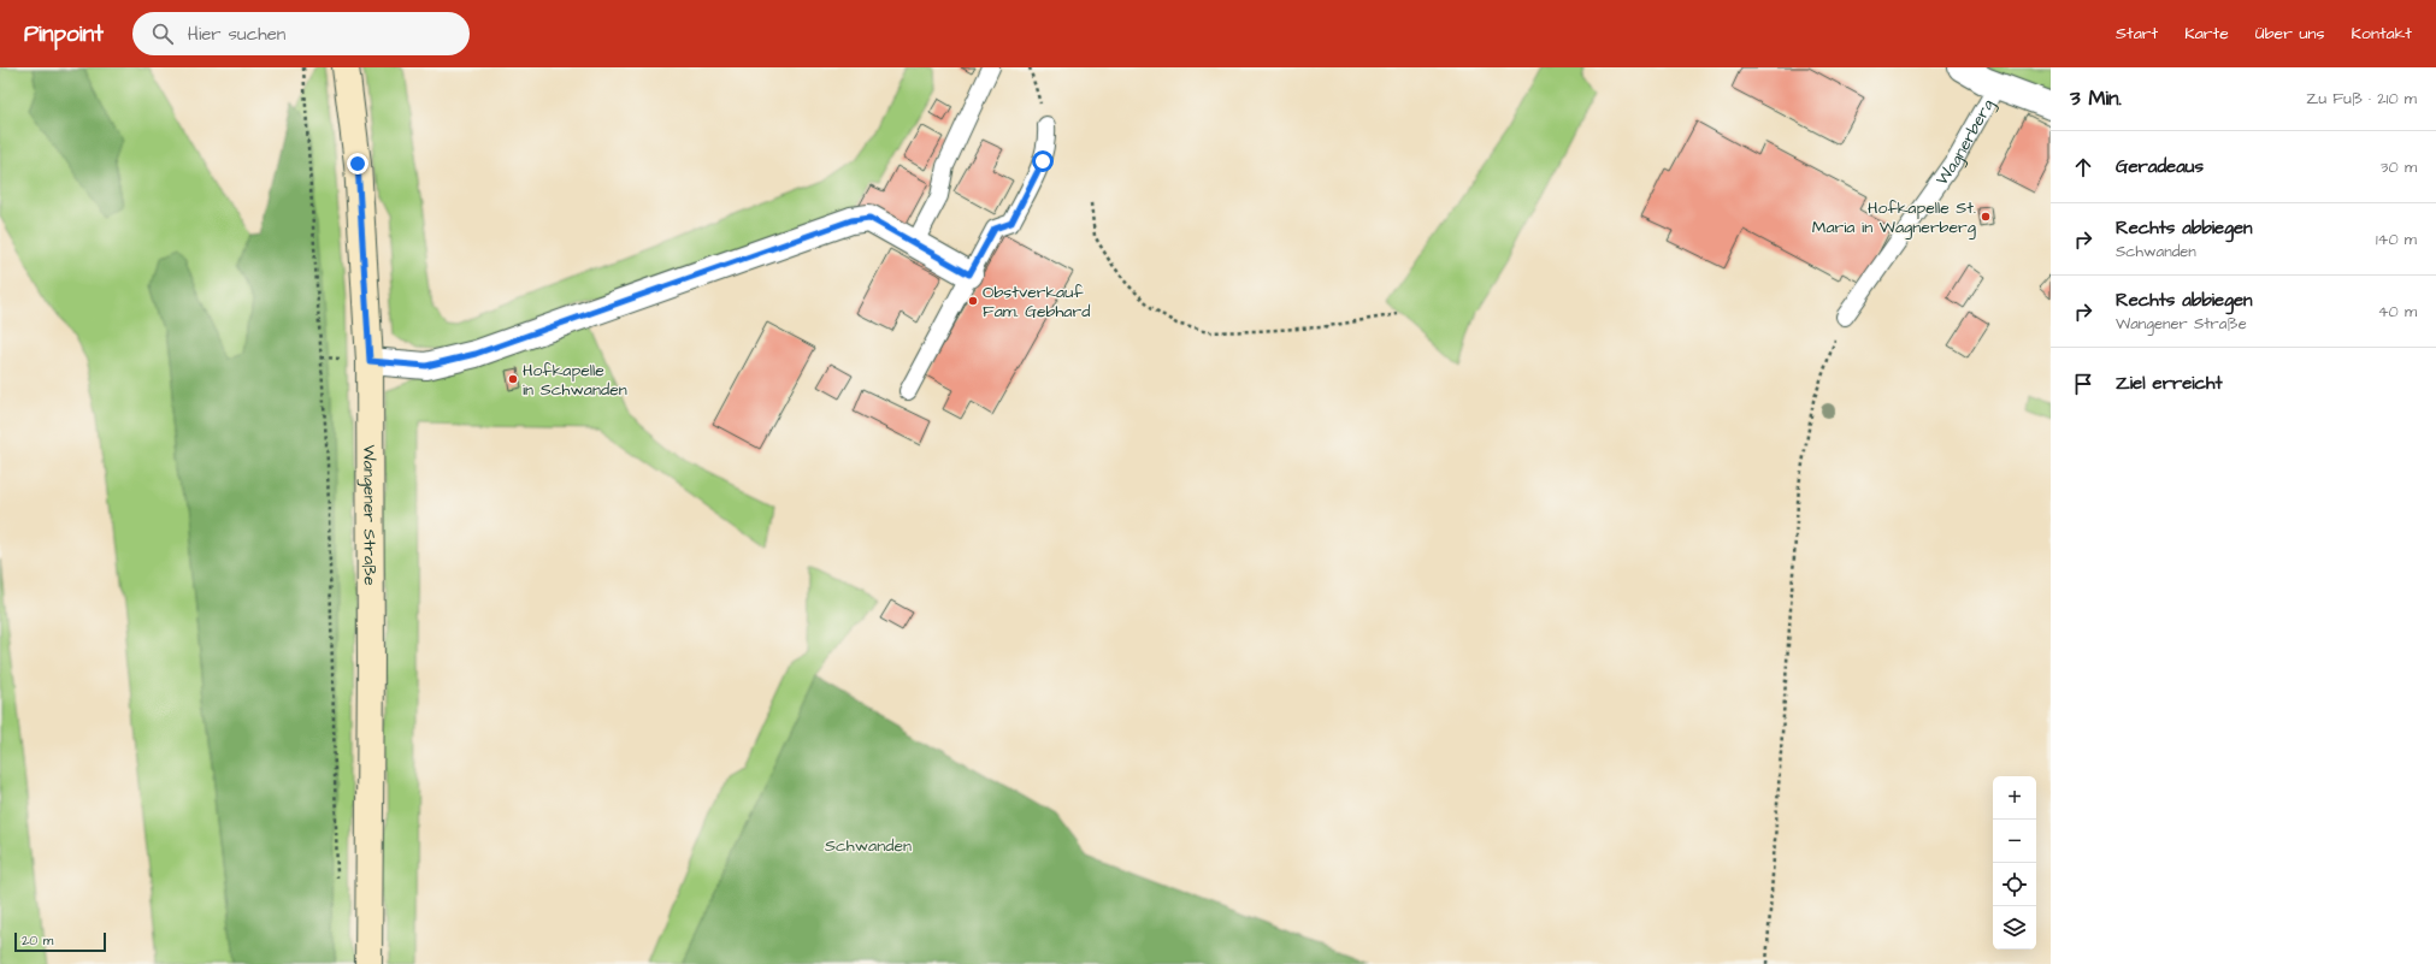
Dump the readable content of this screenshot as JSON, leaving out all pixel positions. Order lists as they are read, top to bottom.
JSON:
{
  "streets": {
    "main road": ["Wangener Straße"],
    "street": ["Wagnerberg"]
  },
  "parks": ["Schwanden"],
  "places": ["Hofkapelle St. Maria in Wagnerberg", "Obstverkauf Fam. Gebhard", "Hofkapelle in Schwanden"],
  "scale_bar": "20 m",
  "page": {
    "header": "Pinpoint",
    "search": "Hier suchen",
    "nav": [
      "Start",
      "Karte",
      "Über uns",
      "Kontakt"
    ],
    "heading": ["3 Min.", "Zu Fuß · 210 m"],
    "list": [
      ["Geradeaus", "30 m"],
      ["Rechts abbiegen", "Schwanden", "140 m"],
      ["Rechts abbiegen", "Wangener Straße", "40 m"],
      "Ziel erreicht"
    ],
    "map_buttons": ["+", "−"],
    "scale": "20 m"
  }
}
